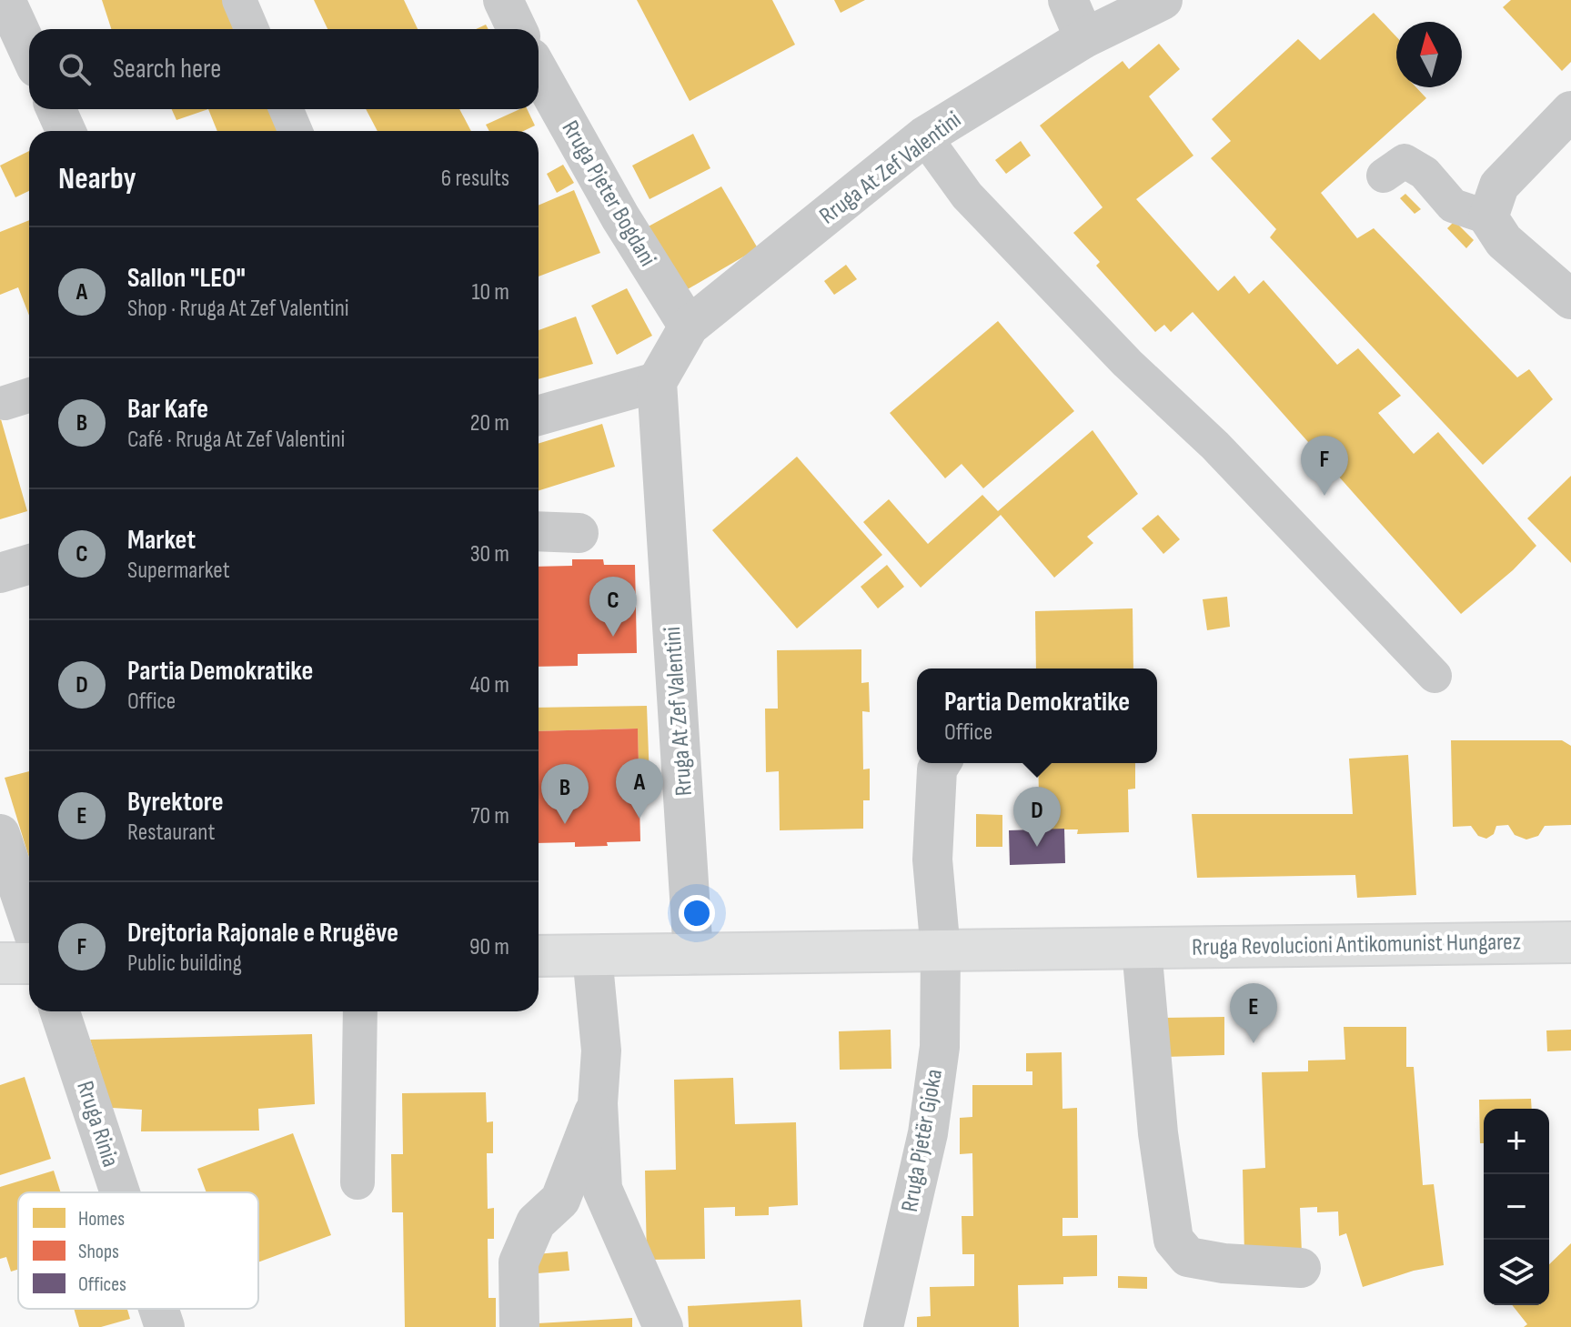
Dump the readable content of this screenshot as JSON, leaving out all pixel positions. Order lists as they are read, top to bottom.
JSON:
{
  "streets": {
    "street": [
      "Rruga At Zef Valentini",
      "Rruga Pjeter Bogdani",
      "Rruga Revolucioni Antikomunist Hungarez",
      "Rruga Rinia",
      "Rruga Pjetër Gjoka"
    ]
  },
  "crossings": [
    ["Rruga At Zef Valentini", "Rruga Pjeter Bogdani"],
    ["Rruga At Zef Valentini", "Rruga Revolucioni Antikomunist Hungarez"],
    ["Rruga Revolucioni Antikomunist Hungarez", "Rruga Pjetër Gjoka"]
  ],
  "legend": ["Homes", "Shops", "Offices"],
  "north": "top",
  "page": {
    "search": "Search here",
    "heading": ["Nearby", "6 results"],
    "list": [
      {
        "mark": "A",
        "name": "Sallon \"LEO\"",
        "note": "Shop · Rruga At Zef Valentini",
        "value": "10 m"
      },
      {
        "mark": "B",
        "name": "Bar Kafe",
        "note": "Café · Rruga At Zef Valentini",
        "value": "20 m"
      },
      {
        "mark": "C",
        "name": "Market",
        "note": "Supermarket",
        "value": "30 m"
      },
      {
        "mark": "D",
        "name": "Partia Demokratike",
        "note": "Office",
        "value": "40 m"
      },
      {
        "mark": "E",
        "name": "Byrektore",
        "note": "Restaurant",
        "value": "70 m"
      },
      {
        "mark": "F",
        "name": "Drejtoria Rajonale e Rrugëve",
        "note": "Public building",
        "value": "90 m"
      }
    ],
    "pins": [
      "F",
      "C",
      "A",
      "B",
      "D",
      "E"
    ],
    "popup": ["Partia Demokratike", "Office"],
    "map_buttons": ["+", "−"]
  }
}
